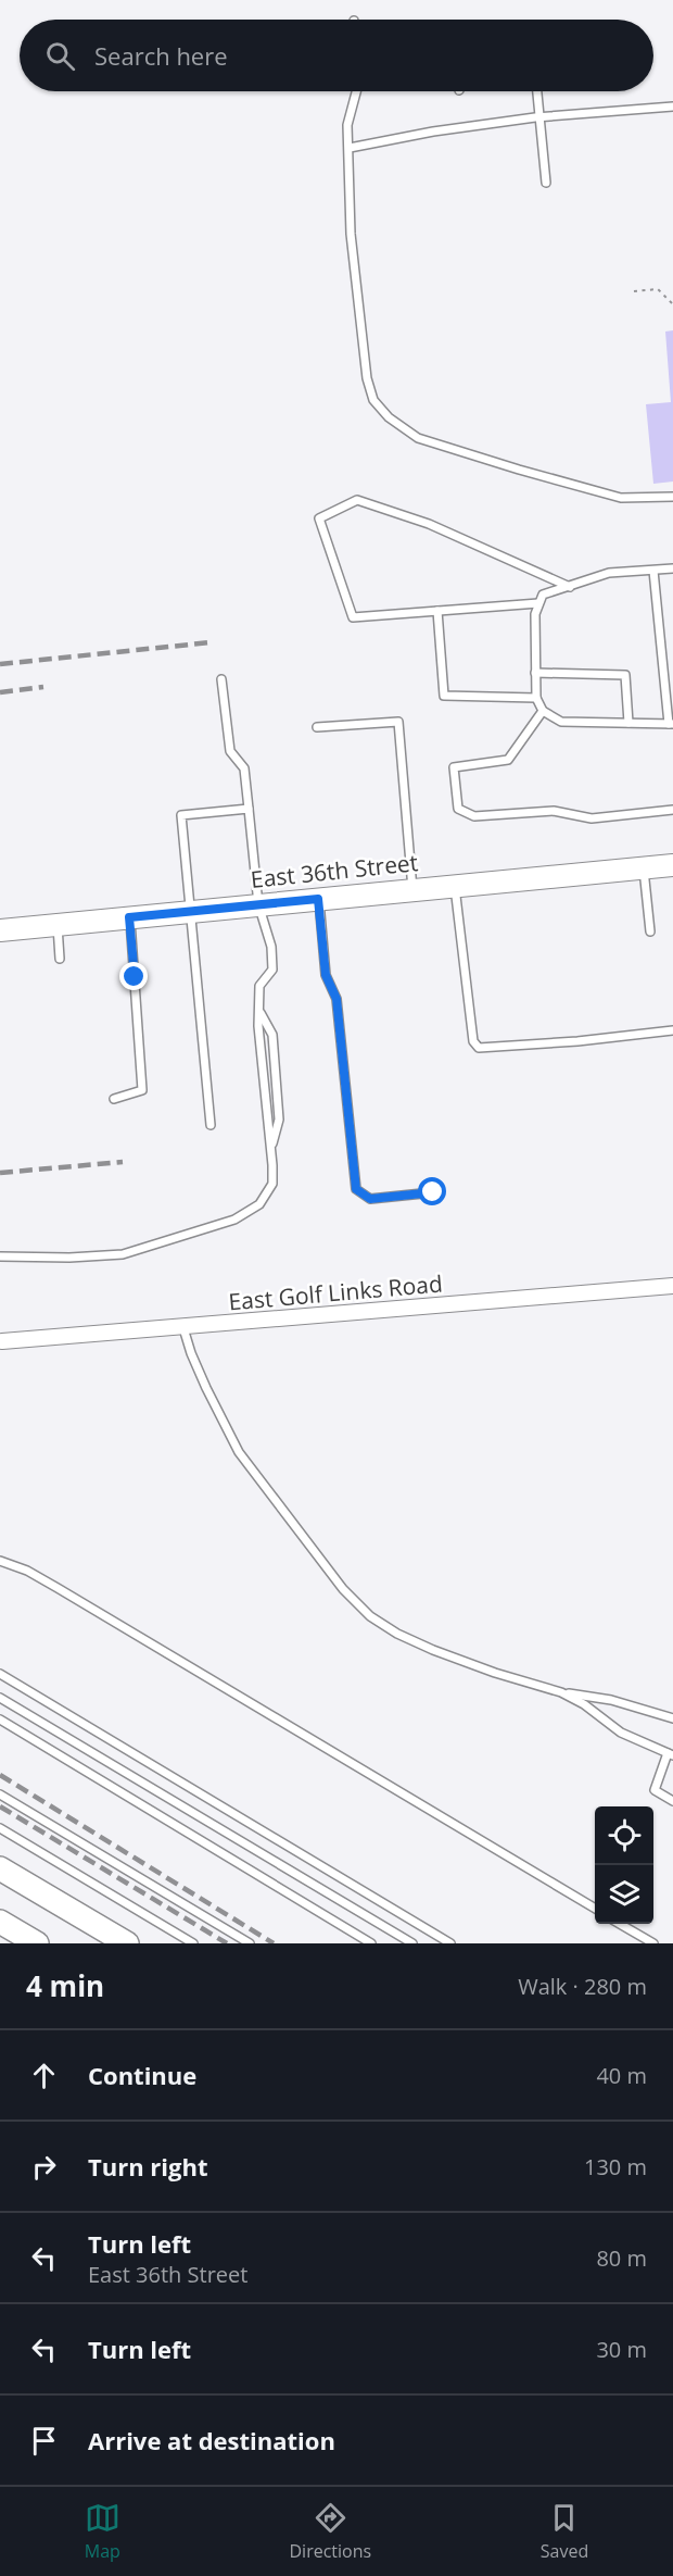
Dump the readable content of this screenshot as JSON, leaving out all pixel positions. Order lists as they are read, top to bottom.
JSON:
{
  "streets": {
    "main road": ["East 36th Street"],
    "street": ["East Golf Links Road"]
  },
  "page": {
    "search": "Search here",
    "heading": ["4 min", "Walk · 280 m"],
    "list": [
      ["Continue", "40 m"],
      ["Turn right", "130 m"],
      ["Turn left", "East 36th Street", "80 m"],
      ["Turn left", "30 m"],
      "Arrive at destination"
    ],
    "nav": ["Map", "Directions", "Saved"]
  }
}
